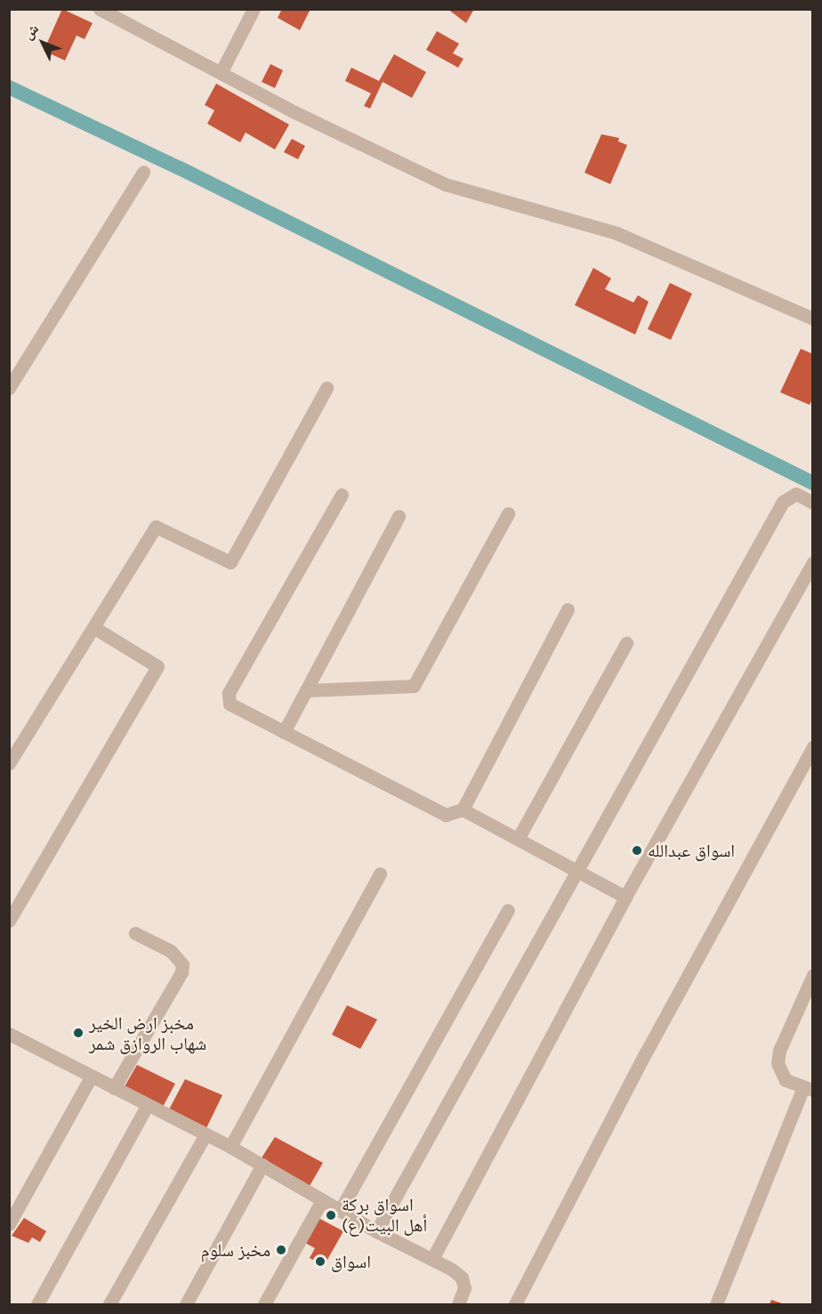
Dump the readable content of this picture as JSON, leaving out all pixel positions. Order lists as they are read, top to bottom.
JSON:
{
  "places": [
    "اسواق عبدالله",
    "مخبز ارض الخير شهاب الروازق شمر",
    "اسواق بركة أهل البيت(ع)",
    "مخبز سلوم",
    "اسواق"
  ],
  "north": "top left"
}
